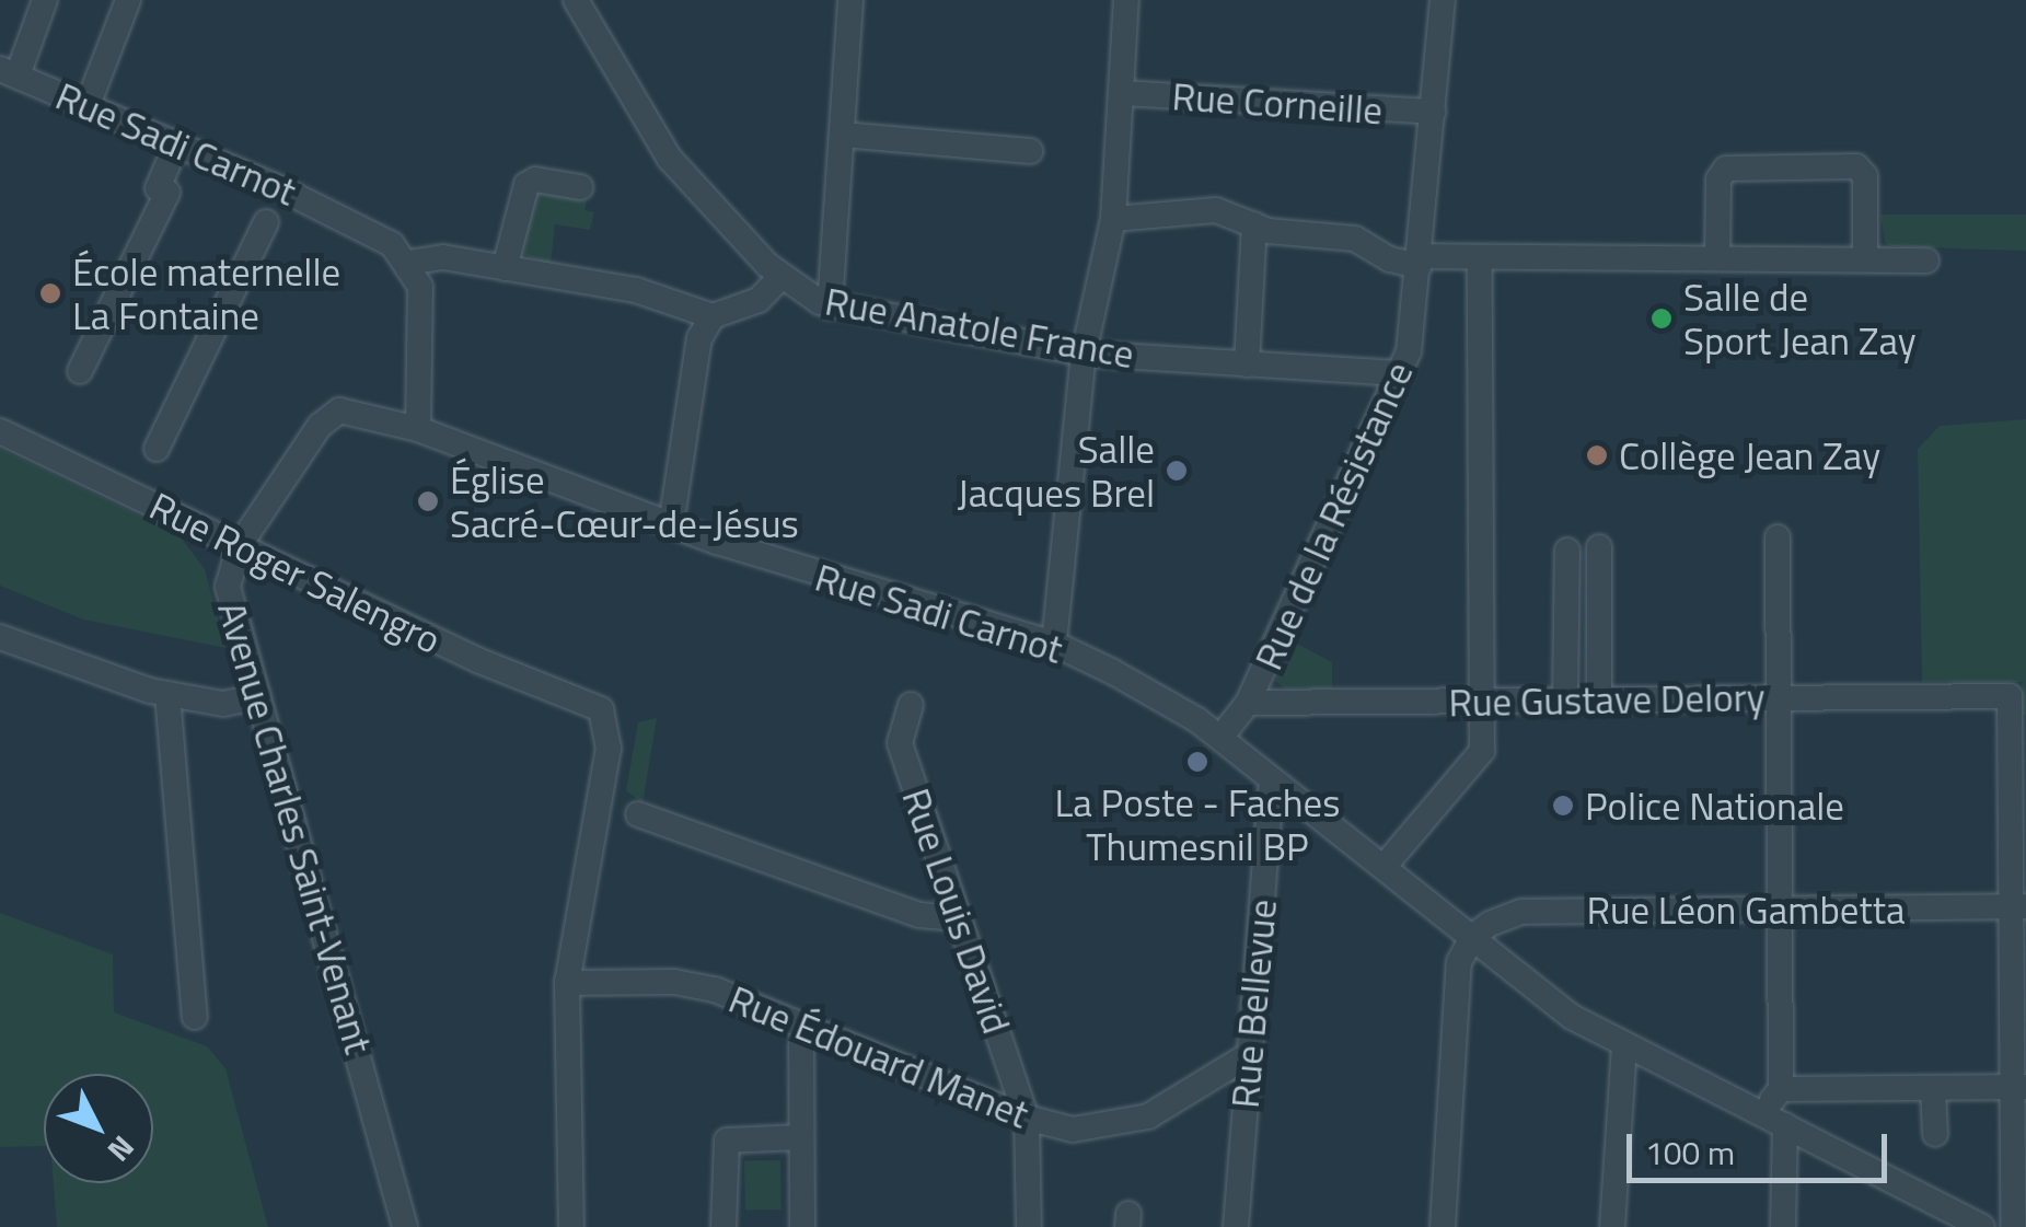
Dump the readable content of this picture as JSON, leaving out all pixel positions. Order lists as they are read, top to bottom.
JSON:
{
  "streets": {
    "street": [
      "Rue Corneille",
      "Rue Sadi Carnot",
      "Rue Anatole France",
      "Rue de la Résistance",
      "Rue Roger Salengro",
      "Rue Gustave Delory",
      "Avenue Charles Saint-Venant",
      "Rue Léon Gambetta",
      "Rue Louis David",
      "Rue Bellevue",
      "Rue Édouard Manet"
    ]
  },
  "crossings": [
    ["Rue Corneille", "Rue de la Résistance"],
    ["Rue Sadi Carnot", "Avenue Charles Saint-Venant"],
    ["Rue Sadi Carnot", "Rue Léon Gambetta"],
    ["Rue Sadi Carnot", "Rue Bellevue"],
    ["Rue Anatole France", "Rue de la Résistance"],
    ["Rue de la Résistance", "Rue Gustave Delory"],
    ["Rue Roger Salengro", "Avenue Charles Saint-Venant"],
    ["Rue Roger Salengro", "Rue Édouard Manet"],
    ["Rue Gustave Delory", "Rue Léon Gambetta"],
    ["Rue Louis David", "Rue Édouard Manet"],
    ["Rue Bellevue", "Rue Édouard Manet"]
  ],
  "places": [
    "École maternelle La Fontaine",
    "Salle de Sport Jean Zay",
    "Collège Jean Zay",
    "Salle Jacques Brel",
    "Église Sacré-Cœur-de-Jésus",
    "La Poste - Faches Thumesnil BP",
    "Police Nationale"
  ],
  "scale_bar": "100 m",
  "north": "bottom right"
}
